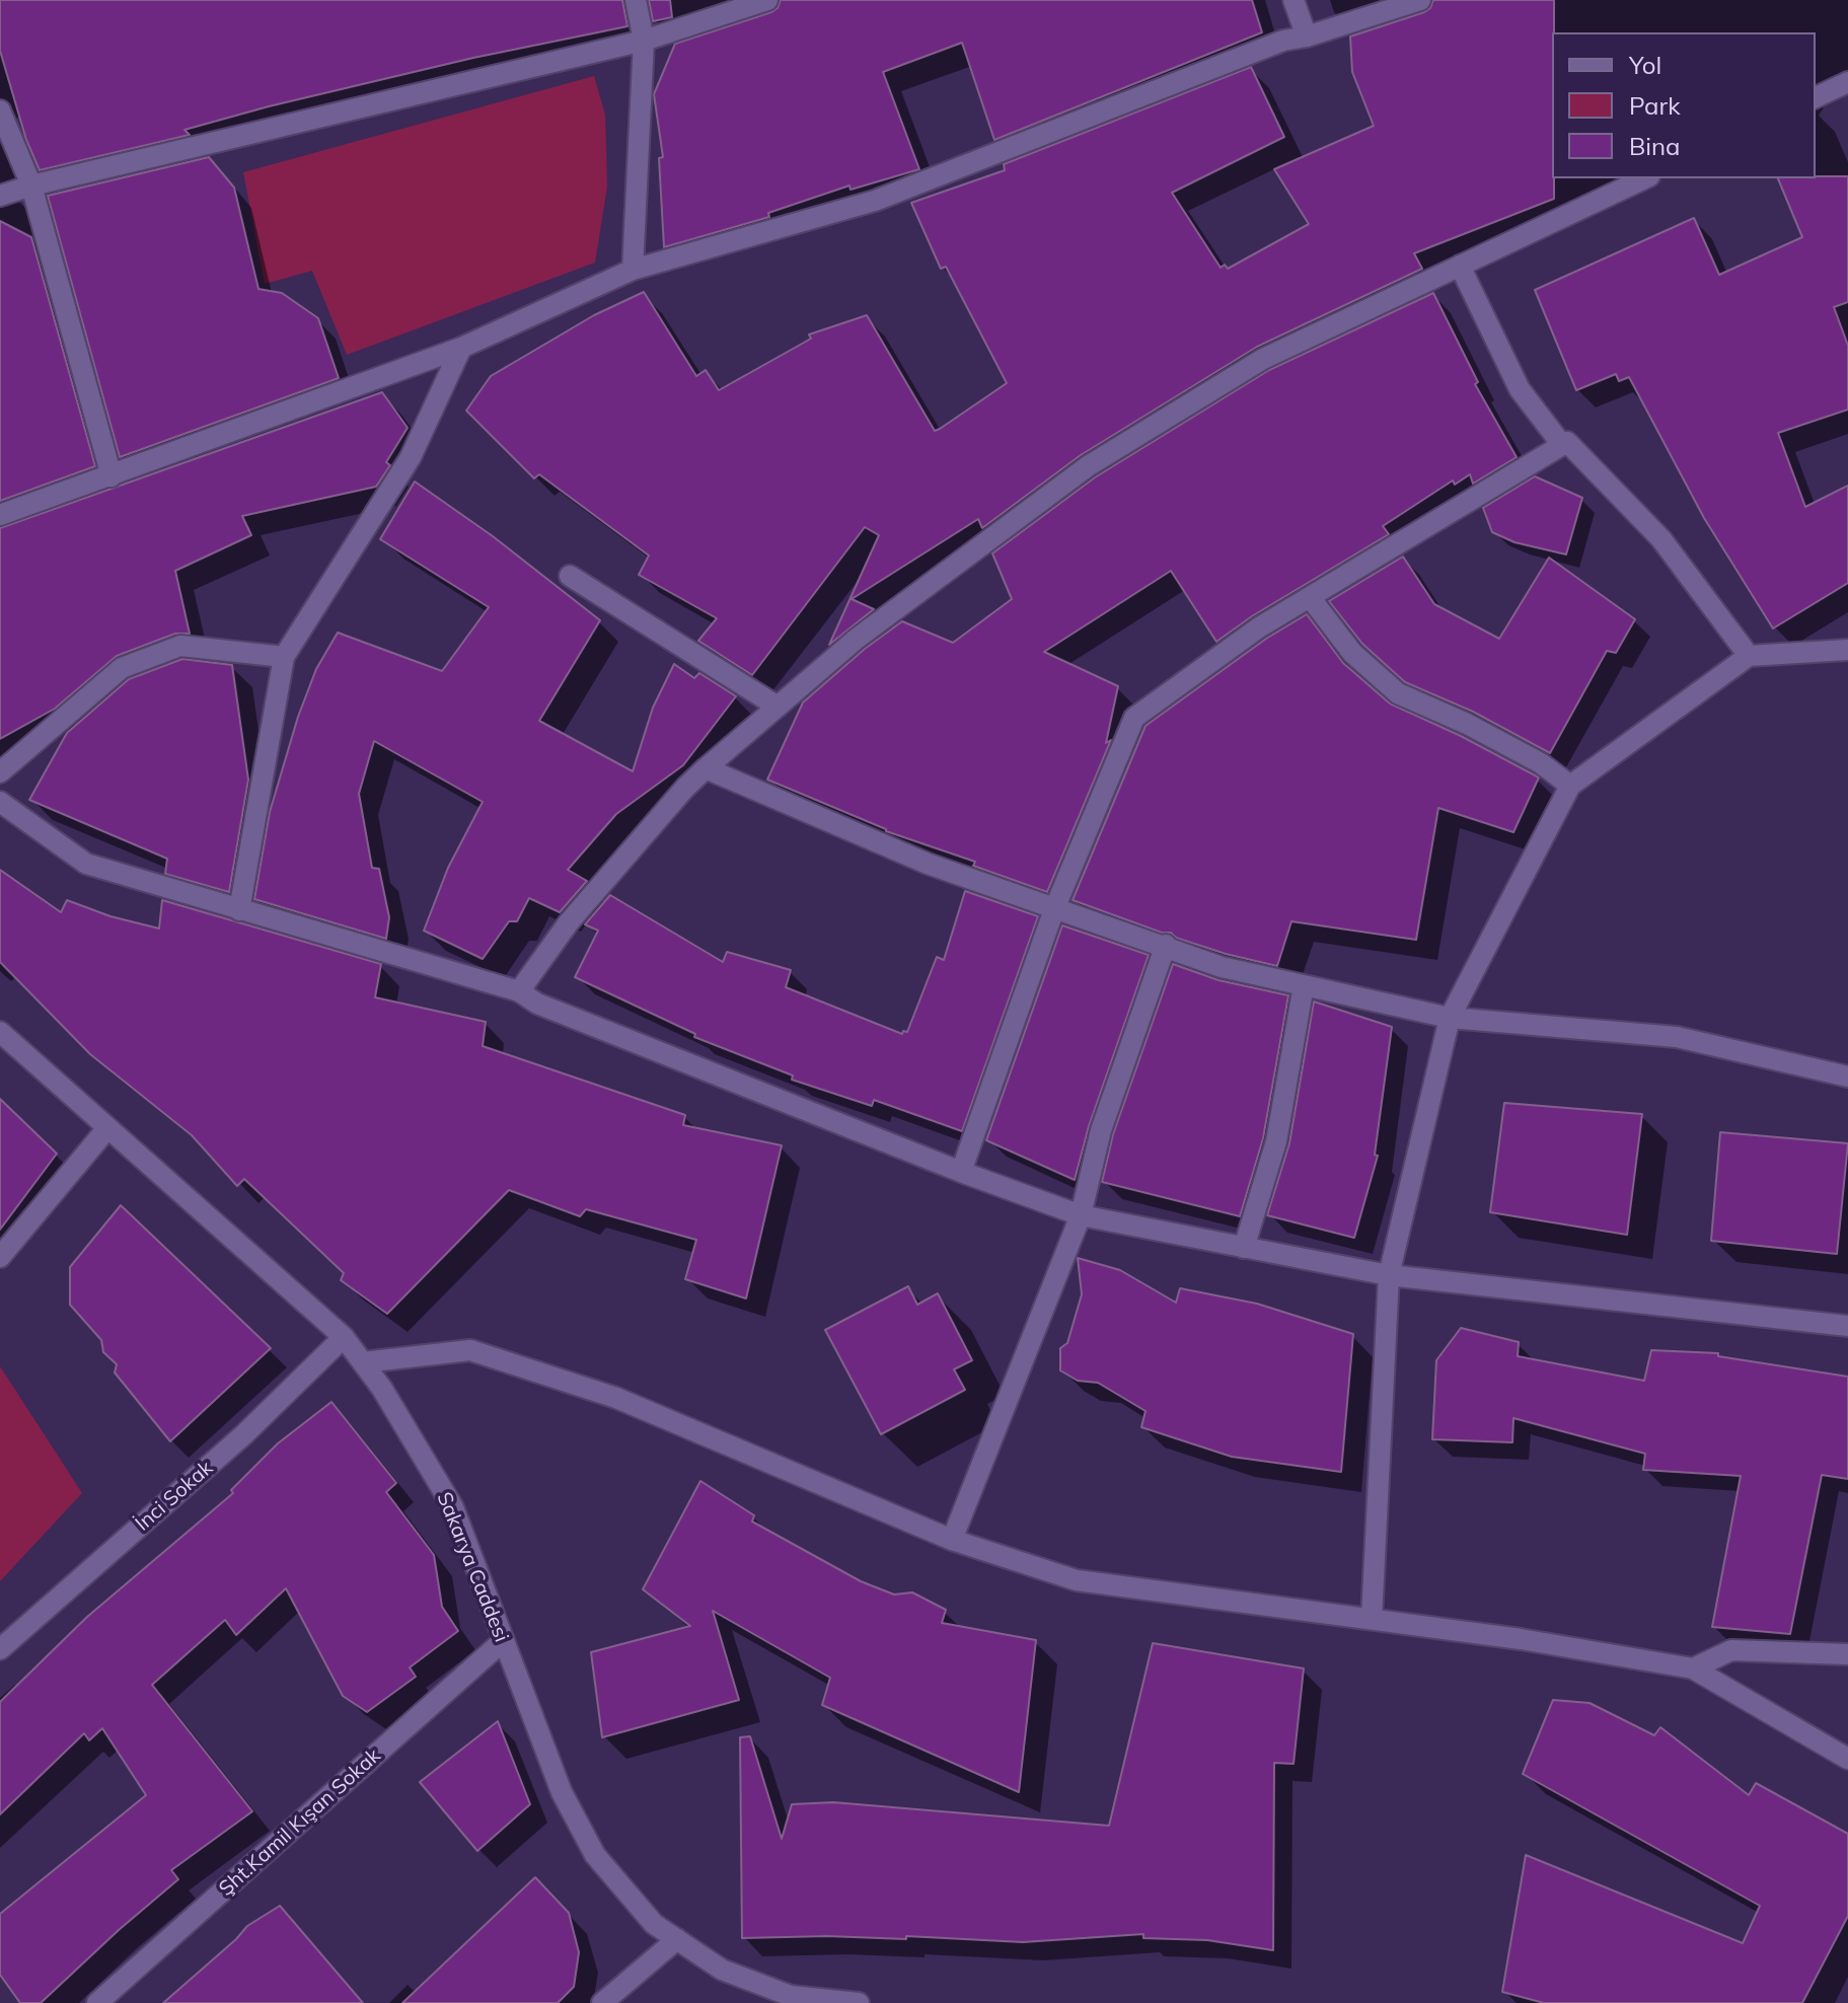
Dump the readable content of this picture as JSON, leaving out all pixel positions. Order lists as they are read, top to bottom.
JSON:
{
  "streets": {
    "street": ["İnci Sokak", "Sakarya Caddesi", "Şht.Kamil Kışan Sokak"]
  },
  "crossings": [
    ["İnci Sokak", "Sakarya Caddesi"],
    ["Sakarya Caddesi", "Şht.Kamil Kışan Sokak"]
  ],
  "legend": ["Yol", "Park", "Bina"]
}
